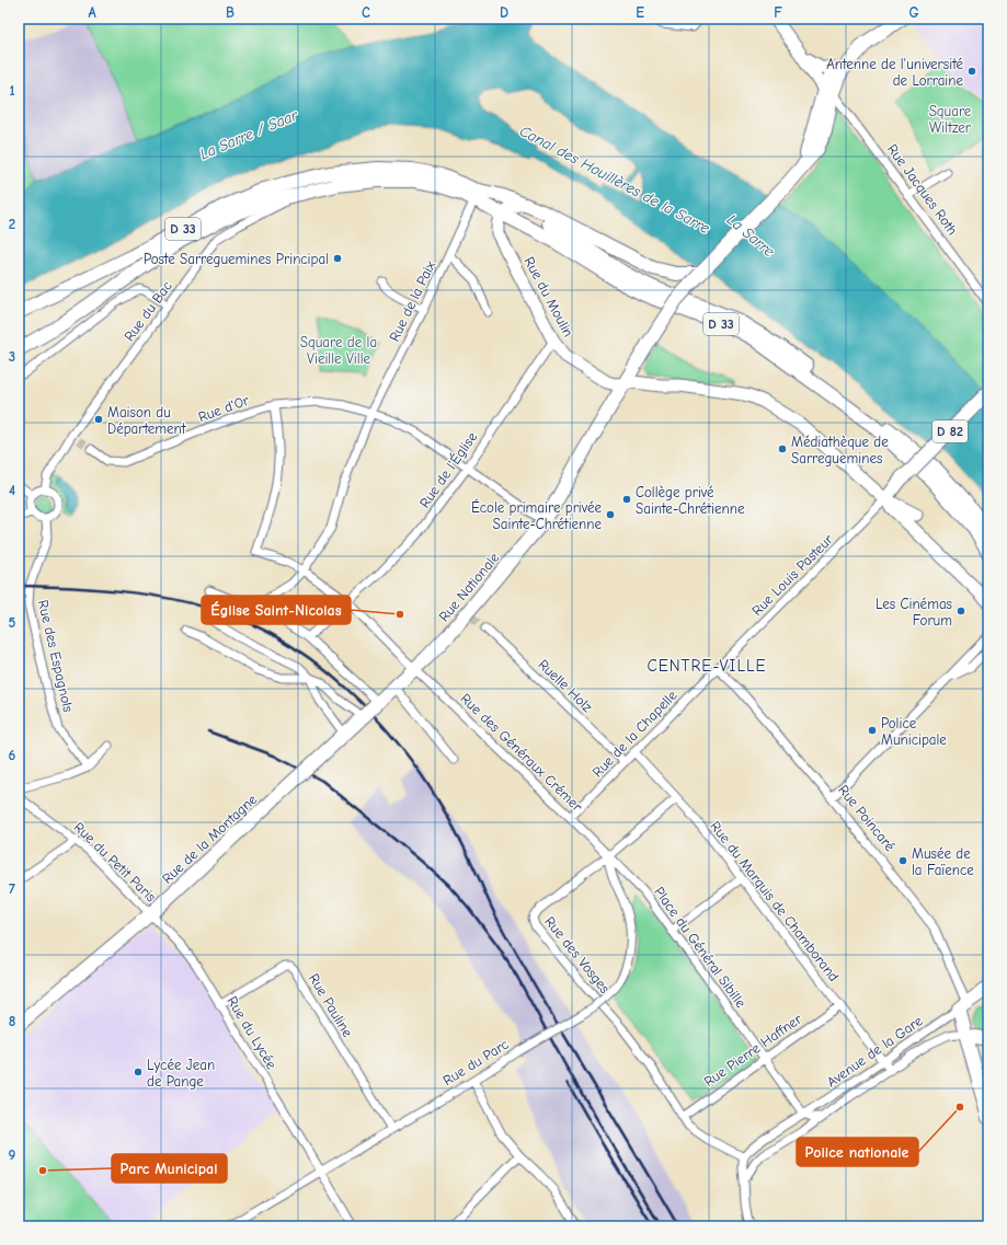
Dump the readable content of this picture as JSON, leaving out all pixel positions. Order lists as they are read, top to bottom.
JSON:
{
  "streets": {
    "main road": [
      "D 33",
      "D 82",
      "Rue Nationale",
      "Rue de la Montagne"
    ],
    "street": [
      "Rue Jacques Roth",
      "Rue du Moulin",
      "Rue de la Paix",
      "Rue du Bac",
      "Rue d'Or",
      "Rue de l'Église",
      "Rue Louis Pasteur",
      "Rue des Espagnols",
      "Ruelle Holz",
      "Rue de la Chapelle",
      "Rue des Généraux Crémer",
      "Rue Poincaré",
      "Rue du Petit Paris",
      "Rue du Marquis de Chamborand",
      "Place du Général Sibille",
      "Rue des Vosges",
      "Rue Pauline",
      "Rue du Lycée",
      "Rue Pierre Haffner",
      "Avenue de la Gare",
      "Rue du Parc"
    ]
  },
  "crossings": [
    ["D 33", "Rue du Moulin"],
    ["D 33", "Rue de la Paix"],
    ["D 33", "Rue du Bac"],
    ["Rue du Moulin", "Rue de l'Église"],
    ["Rue du Moulin", "Rue Louis Pasteur"],
    ["Rue du Moulin", "Rue Nationale"],
    ["Rue de la Paix", "Rue d'Or"],
    ["Rue de la Paix", "Rue des Généraux Crémer"],
    ["Rue du Bac", "Rue des Espagnols"],
    ["Rue d'Or", "Rue de l'Église"],
    ["Rue d'Or", "Rue Nationale"],
    ["Rue d'Or", "Rue des Généraux Crémer"],
    ["Rue de l'Église", "Rue des Généraux Crémer"],
    ["Rue Louis Pasteur", "Rue de la Chapelle"],
    ["Rue Louis Pasteur", "Rue Poincaré"],
    ["Rue Nationale", "Rue des Généraux Crémer"],
    ["Rue Nationale", "Rue de la Montagne"],
    ["Ruelle Holz", "Rue de la Chapelle"],
    ["Rue de la Chapelle", "Rue des Généraux Crémer"],
    ["Rue de la Chapelle", "Rue Poincaré"],
    ["Rue de la Chapelle", "Rue du Marquis de Chamborand"],
    ["Rue des Généraux Crémer", "Rue de la Montagne"],
    ["Rue des Généraux Crémer", "Place du Général Sibille"],
    ["Rue des Généraux Crémer", "Rue des Vosges"],
    ["Rue des Généraux Crémer", "Rue du Parc"],
    ["Rue Poincaré", "Avenue de la Gare"],
    ["Rue de la Montagne", "Rue du Petit Paris"],
    ["Rue de la Montagne", "Rue du Lycée"],
    ["Rue du Petit Paris", "Rue du Lycée"],
    ["Rue du Marquis de Chamborand", "Rue des Vosges"],
    ["Rue du Marquis de Chamborand", "Rue Pierre Haffner"],
    ["Rue du Marquis de Chamborand", "Avenue de la Gare"],
    ["Place du Général Sibille", "Rue des Vosges"],
    ["Place du Général Sibille", "Rue Pierre Haffner"],
    ["Place du Général Sibille", "Avenue de la Gare"],
    ["Place du Général Sibille", "Rue du Parc"],
    ["Rue des Vosges", "Rue Pierre Haffner"],
    ["Rue des Vosges", "Avenue de la Gare"],
    ["Rue des Vosges", "Rue du Parc"],
    ["Rue Pauline", "Rue du Lycée"],
    ["Rue Pauline", "Rue du Parc"],
    ["Rue du Lycée", "Rue du Parc"]
  ],
  "districts": ["CENTRE-VILLE"],
  "water": ["La Sarre / Saar", "Canal des Houillères de la Sarre", "La Sarre"],
  "parks": ["Square Wiltzer", "Square de la Vieille Ville"],
  "places": [
    "Antenne de l'université de Lorraine",
    "Poste Sarreguemines Principal",
    "Maison du Département",
    "Médiathèque de Sarreguemines",
    "Collège privé Sainte-Chrétienne",
    "École primaire privée Sainte-Chrétienne",
    "Les Cinémas Forum",
    "Église Saint-Nicolas",
    "Police Municipale",
    "Musée de la Faïence",
    "Lycée Jean de Pange",
    "Police nationale",
    "Parc Municipal"
  ],
  "grid": {
    "columns": [
      "A",
      "B",
      "C",
      "D",
      "E",
      "F",
      "G"
    ],
    "rows": [
      "1",
      "2",
      "3",
      "4",
      "5",
      "6",
      "7",
      "8",
      "9"
    ]
  }
}
